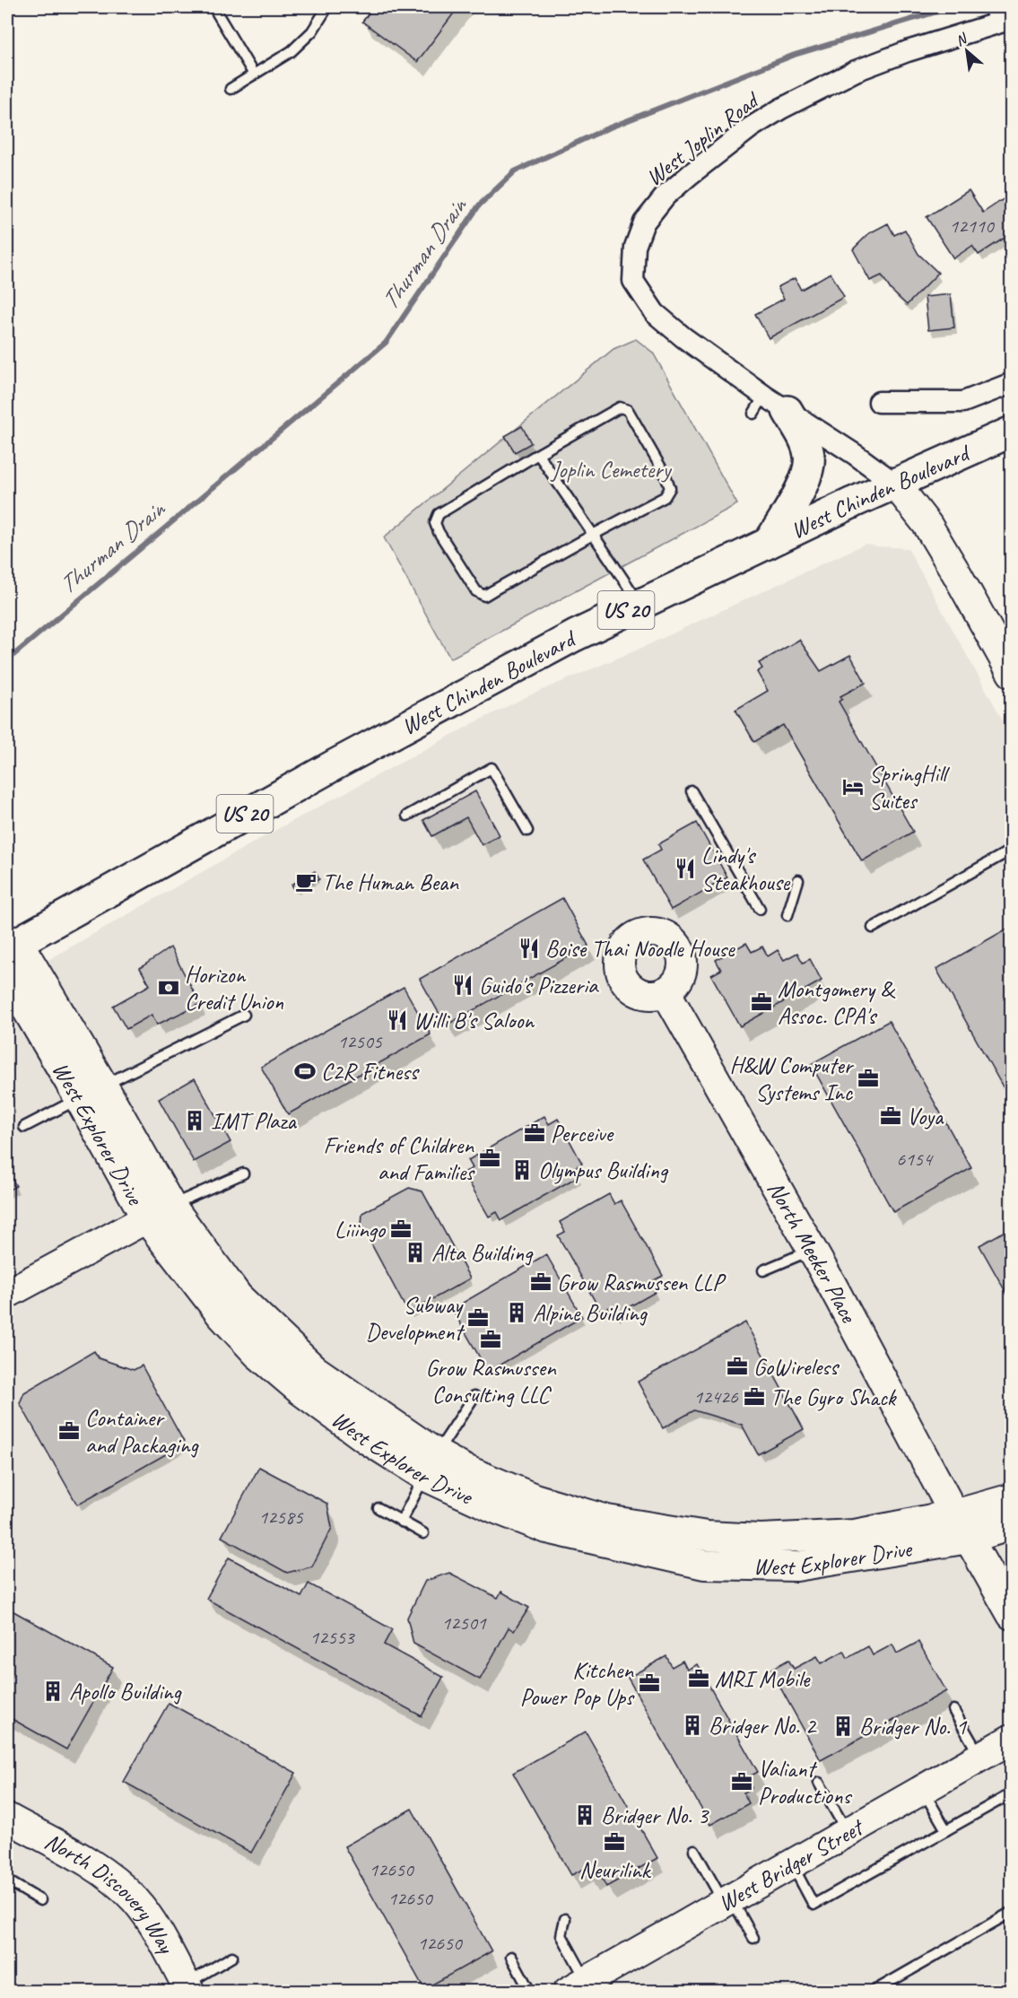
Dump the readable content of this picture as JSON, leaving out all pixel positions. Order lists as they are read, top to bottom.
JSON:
{
  "streets": {
    "main road": ["West Chinden Boulevard", "US 20"],
    "street": [
      "West Joplin Road",
      "West Explorer Drive",
      "North Meeker Place",
      "West Bridger Street",
      "North Discovery Way"
    ]
  },
  "crossings": [
    ["West Joplin Road", "West Chinden Boulevard"],
    ["West Chinden Boulevard", "West Explorer Drive"],
    ["West Explorer Drive", "North Meeker Place"]
  ],
  "water": ["Thurman Drain"],
  "parks": ["Joplin Cemetery"],
  "places": {
    "hotel": ["SpringHill Suites"],
    "restaurant": [
      "Lindy's Steakhouse",
      "Boise Thai Noodle House",
      "Guido's Pizzeria",
      "Willi B's Saloon"
    ],
    "cafe": ["The Human Bean"],
    "bank": ["Horizon Credit Union"],
    "office": [
      "Montgomery & Assoc. CPA's",
      "H&W Computer Systems Inc",
      "Voya",
      "Perceive",
      "Friends of Children and Families",
      "Liiingo",
      "Grow Rasmussen LLP",
      "Subway Development",
      "Grow Rasmussen Consulting LLC",
      "GoWireless",
      "The Gyro Shack",
      "Container and Packaging",
      "MRI Mobile",
      "Kitchen Power Pop Ups",
      "Valiant Productions",
      "Neurilink"
    ],
    "sports": ["C2R Fitness"],
    "building": [
      "IMT Plaza",
      "Olympus Building",
      "Alta Building",
      "Alpine Building",
      "Apollo Building",
      "Bridger No. 2",
      "Bridger No. 1",
      "Bridger No. 3"
    ]
  },
  "house_numbers": [
    "12110",
    "12505",
    "6154",
    "12426",
    "12585",
    "12501",
    "12553",
    "12650",
    "12650",
    "12650"
  ],
  "north": "top left"
}
